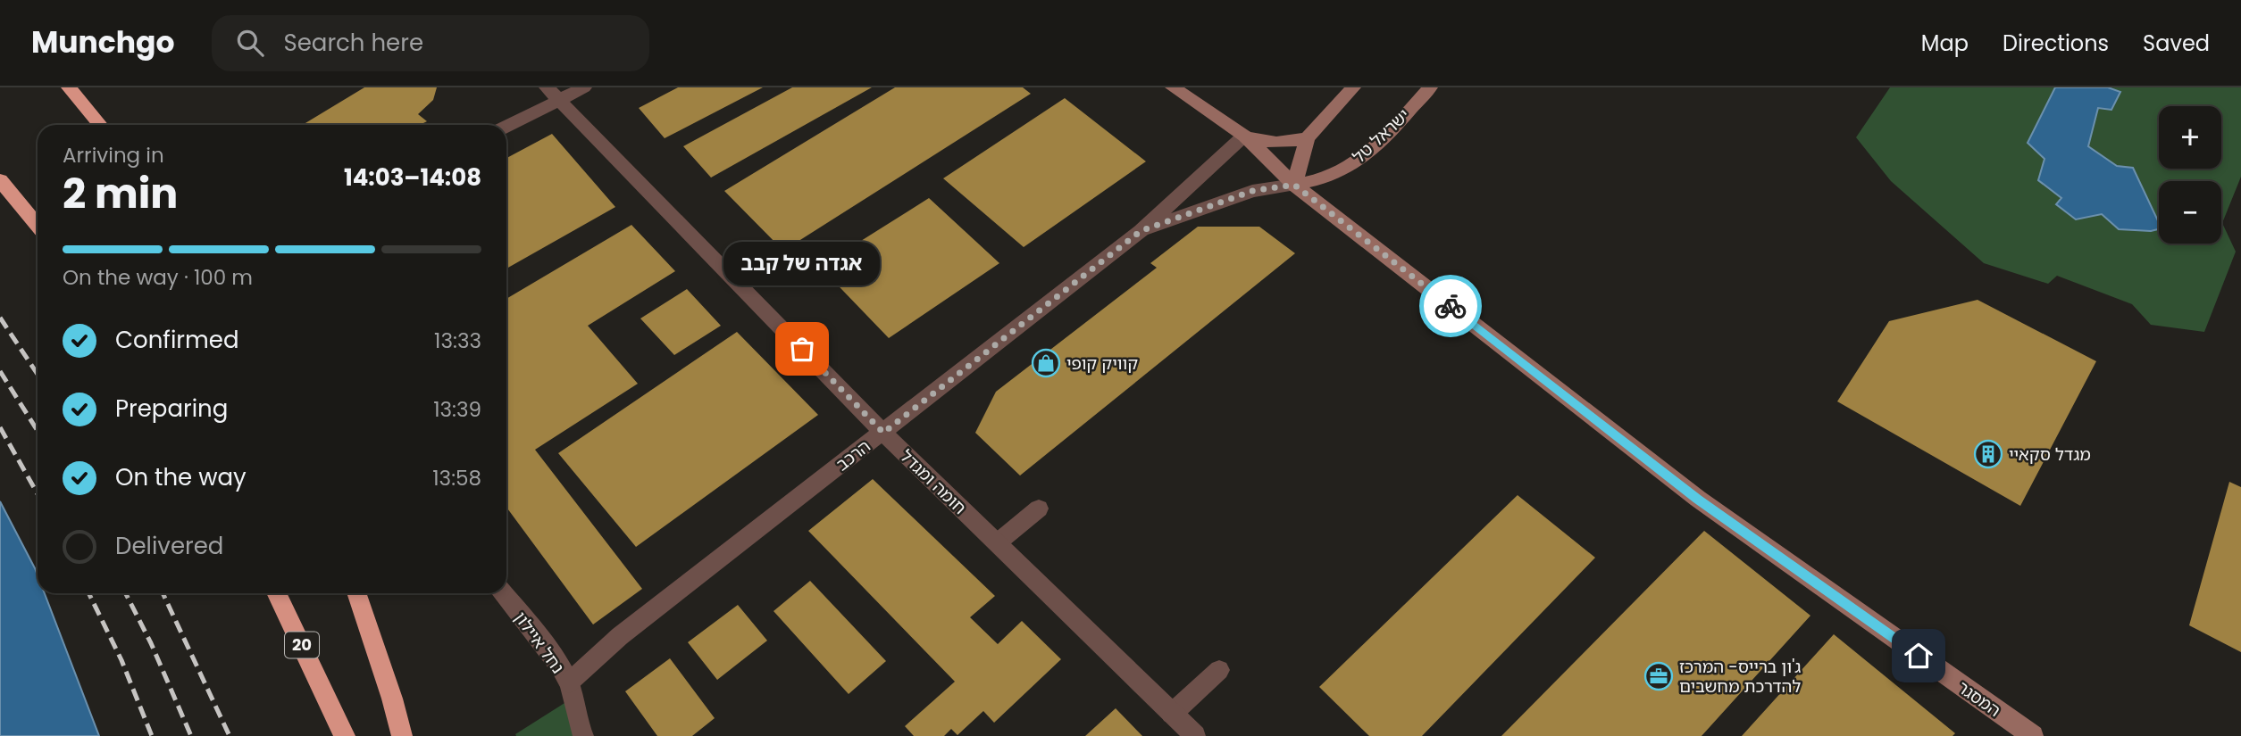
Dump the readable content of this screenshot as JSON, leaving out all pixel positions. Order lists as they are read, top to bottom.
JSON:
{
  "streets": {
    "highway": ["20"],
    "street": [
      "ישראל טל",
      "הרכב",
      "חומה ומגדל",
      "נחל איילון",
      "המסגר"
    ]
  },
  "crossings": [
    ["ישראל טל", "הרכב"],
    ["ישראל טל", "המסגר"],
    ["הרכב", "חומה ומגדל"],
    ["הרכב", "נחל איילון"],
    ["הרכב", "המסגר"]
  ],
  "places": {
    "other": ["אגדה של קבב"],
    "shop": ["קוויק קופי"],
    "building": ["מגדל סקאיי"],
    "office": ["ג'ון ברייס- המרכז להדרכת מחשבים"]
  },
  "page": {
    "header": "Munchgo",
    "search": "Search here",
    "nav": ["Map", "Directions", "Saved"],
    "map_buttons": ["+", "−"],
    "heading": ["2 min", "Arriving in", "14:03–14:08"],
    "bar": "On the way · 100 m",
    "bubble": "אגדה של קבב",
    "list": [
      ["Confirmed", "13:33"],
      ["Preparing", "13:39"],
      ["On the way", "13:58"],
      "Delivered"
    ]
  }
}
